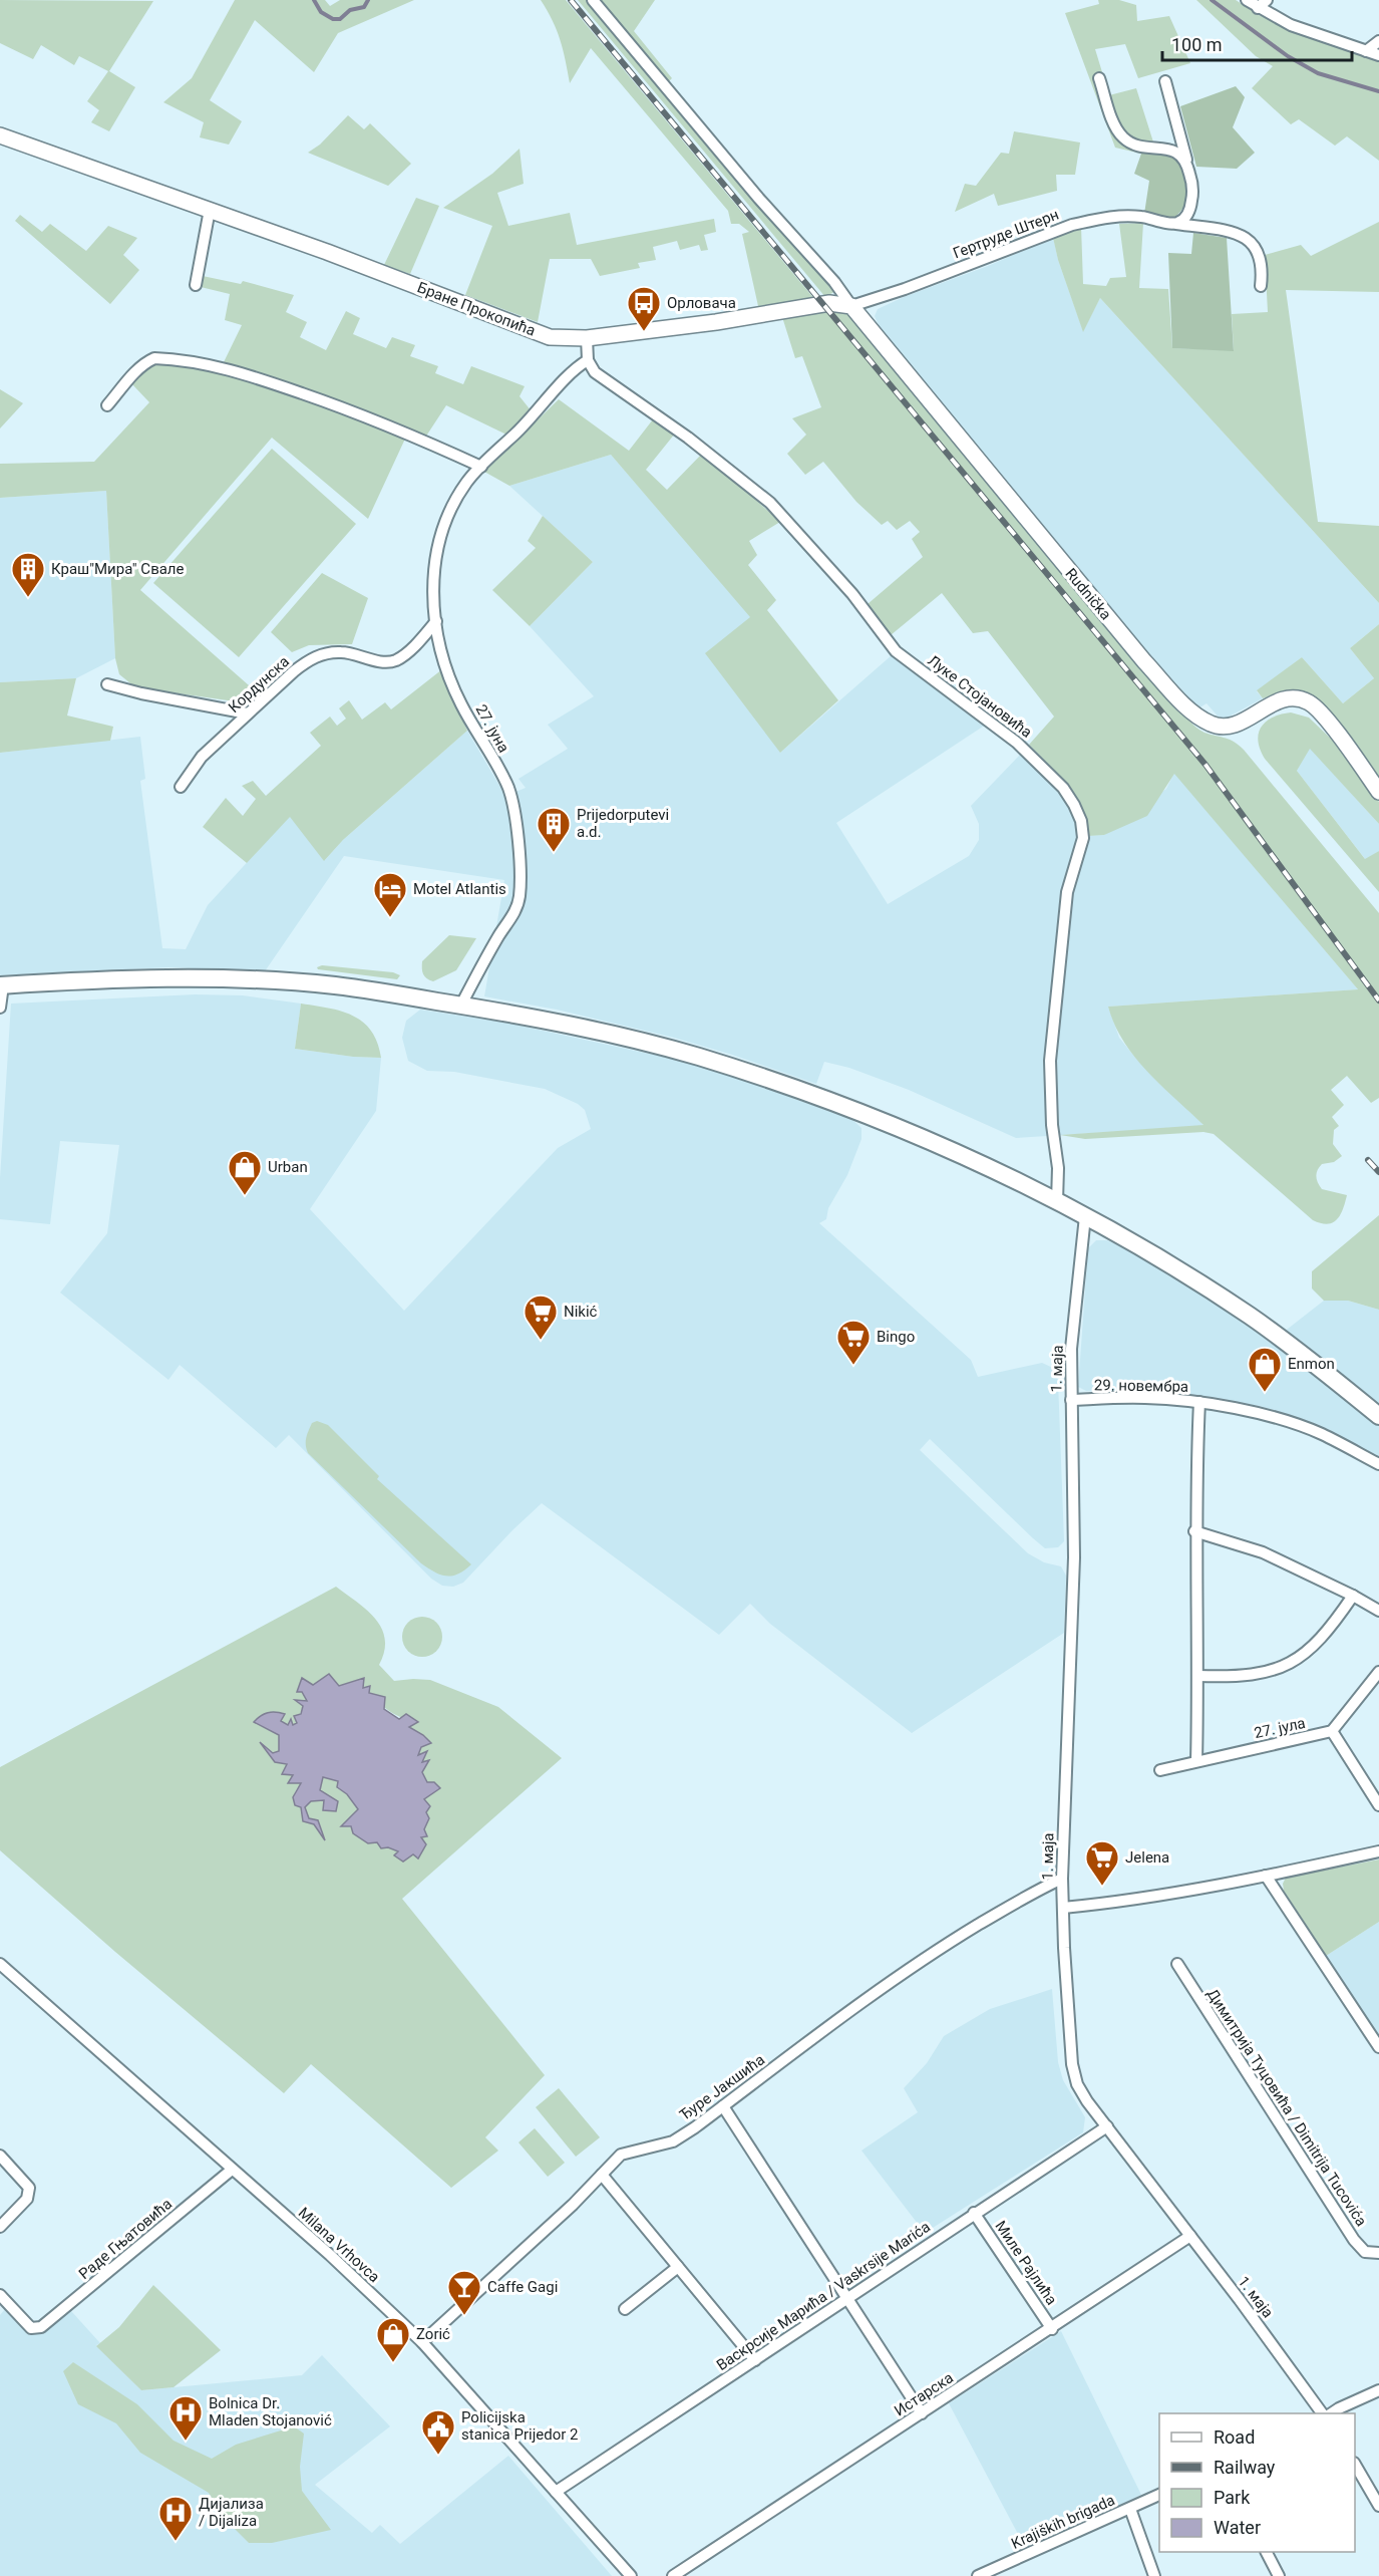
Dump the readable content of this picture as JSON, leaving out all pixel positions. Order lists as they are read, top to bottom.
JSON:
{
  "streets": {
    "street": [
      "Гертруде Штерн",
      "Бране Прокопића",
      "Rudnička",
      "Кордунска",
      "Луке Стојановића",
      "27. јуна",
      "1. маја",
      "29. новембра",
      "27. јула",
      "Ђуре Јакшића",
      "Димитрија Туцовића / Dimitrija Tucovića",
      "Раде Гњатовића",
      "Milana Vrhovca",
      "Миле Рајлића",
      "Васкрсије Марића / Vaskrsije Marića",
      "Истарска",
      "Krajiških brigada"
    ]
  },
  "crossings": [
    ["Гертруде Штерн", "Бране Прокопића"],
    ["Гертруде Штерн", "Rudnička"],
    ["Бране Прокопића", "Rudnička"],
    ["Кордунска", "27. јуна"],
    ["Луке Стојановића", "27. јуна"],
    ["1. маја", "29. новембра"],
    ["1. маја", "Ђуре Јакшића"],
    ["1. маја", "Васкрсије Марића / Vaskrsije Marića"],
    ["1. маја", "Истарска"],
    ["Ђуре Јакшића", "Milana Vrhovca"],
    ["Раде Гњатовића", "Milana Vrhovca"],
    ["Milana Vrhovca", "Васкрсије Марића / Vaskrsije Marića"],
    ["Миле Рајлића", "Васкрсије Марића / Vaskrsije Marića"],
    ["Миле Рајлића", "Истарска"]
  ],
  "places": {
    "bus stop": ["Орловача"],
    "building": ["Краш\"Мира\" Свале", "Prijedorputevi a.d."],
    "hotel": ["Motel Atlantis"],
    "shop": ["Urban", "Enmon", "Zorić"],
    "supermarket": ["Nikić", "Bingo", "Jelena"],
    "bar": ["Caffe Gagi"],
    "hospital": ["Bolnica Dr. Mladen Stojanović", "Дијализа / Dijaliza"],
    "public building": ["Policijska stanica Prijedor 2"]
  },
  "legend": [
    "Road",
    "Railway",
    "Park",
    "Water"
  ],
  "scale_bar": "100 m"
}
